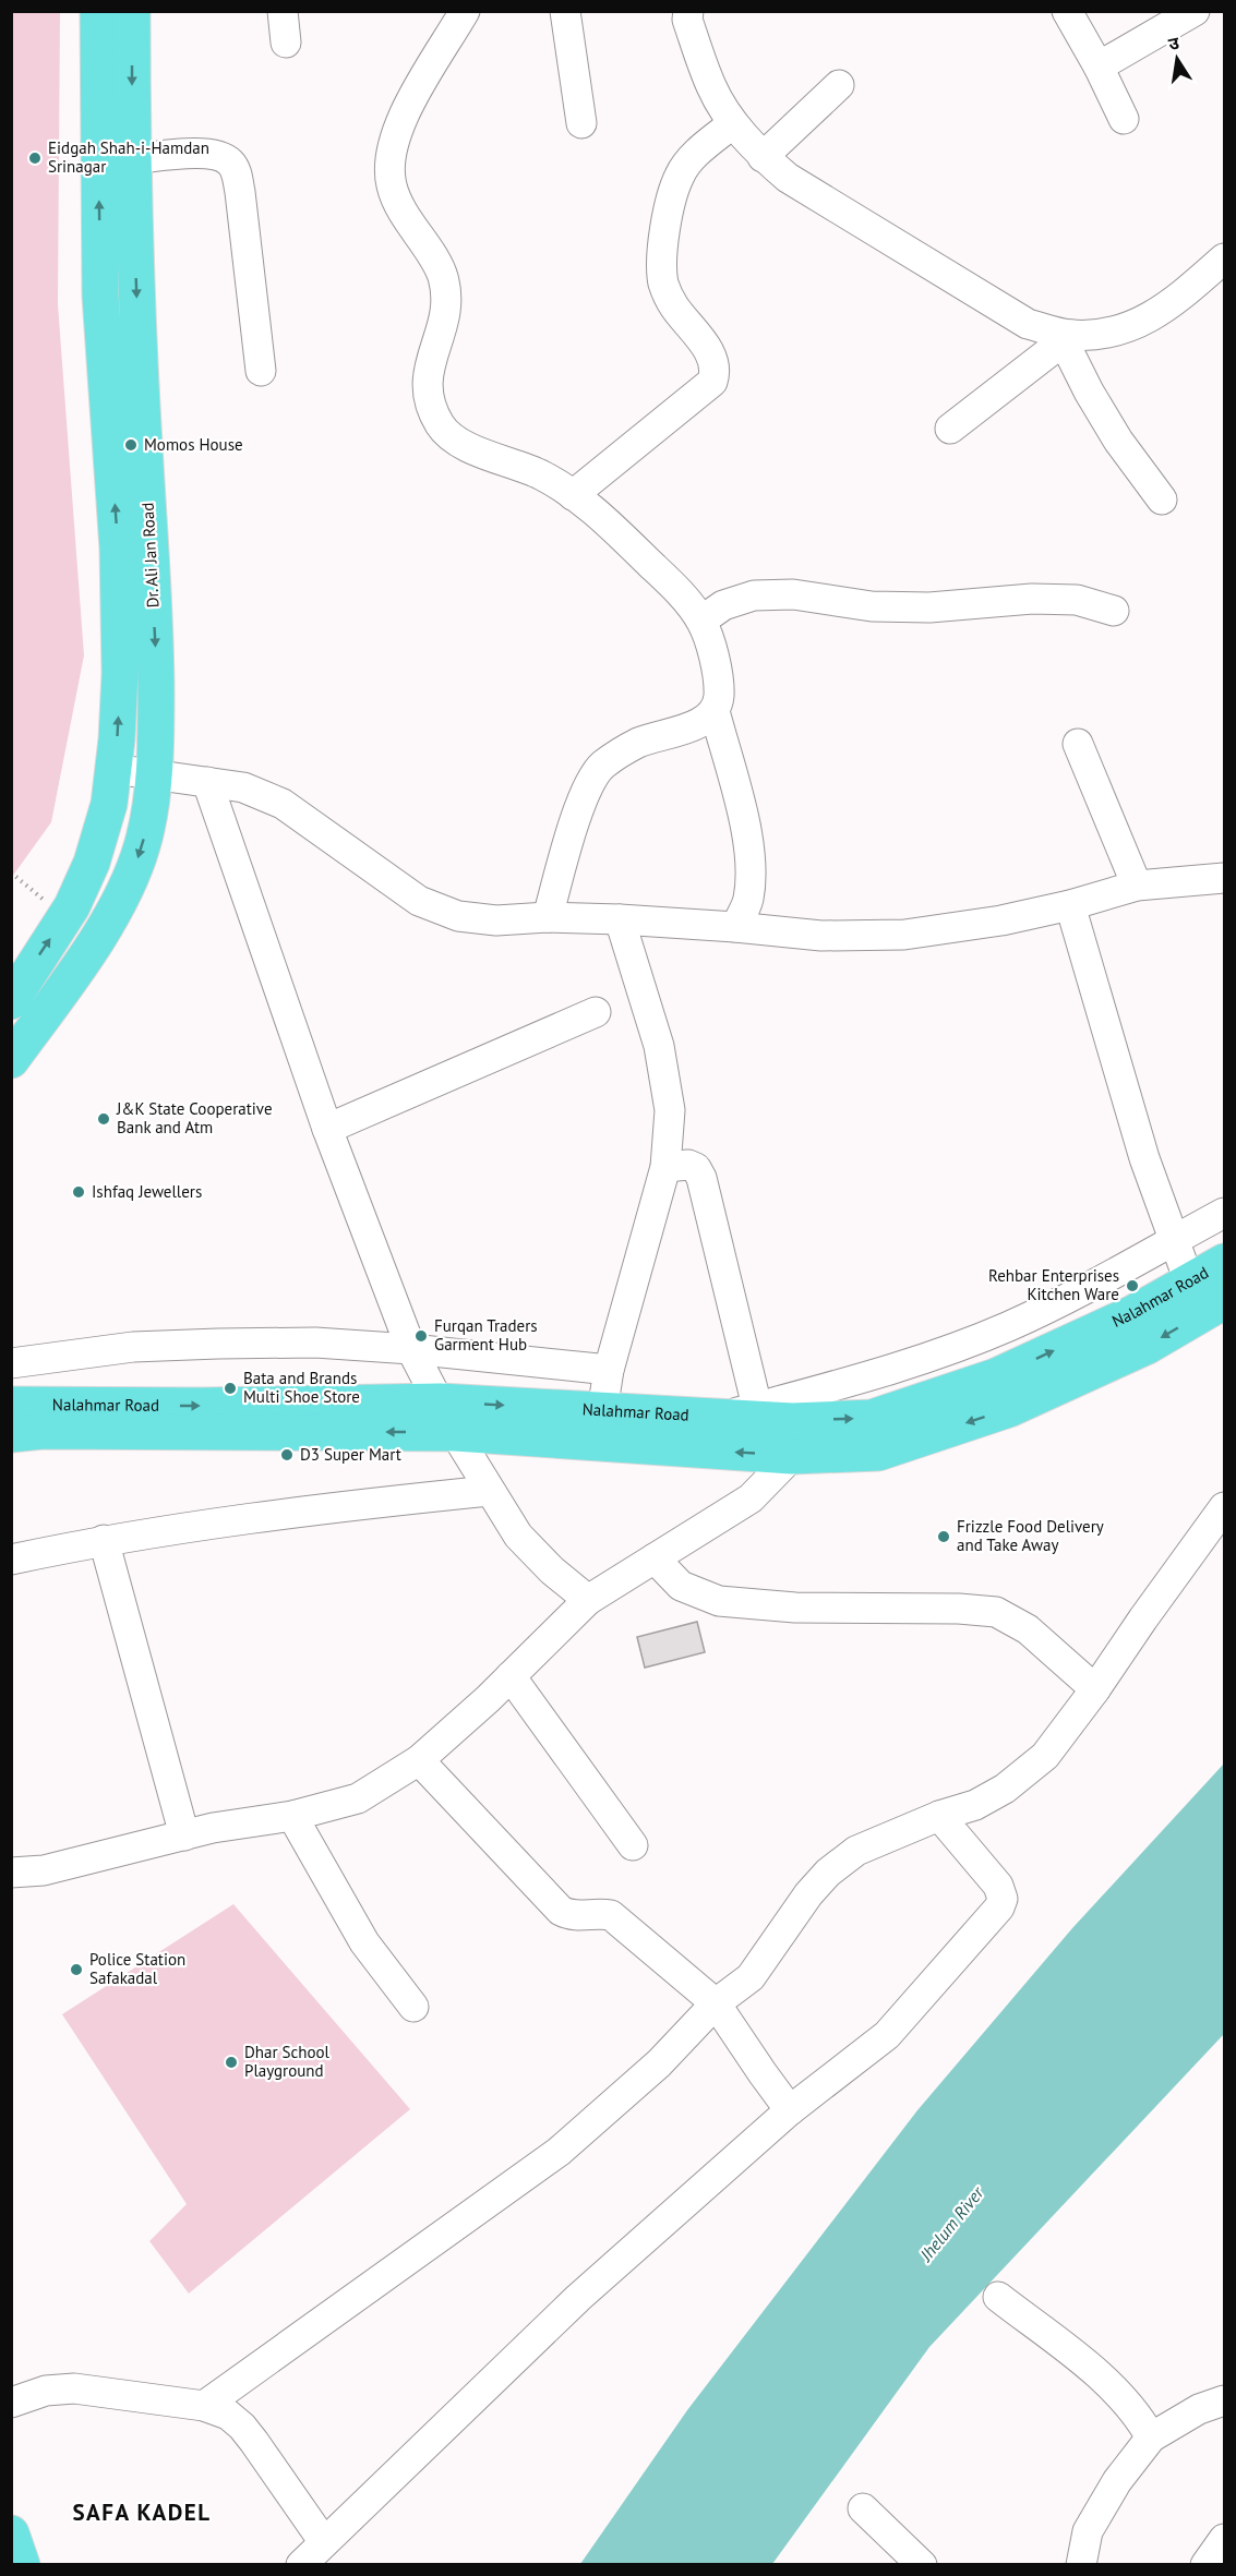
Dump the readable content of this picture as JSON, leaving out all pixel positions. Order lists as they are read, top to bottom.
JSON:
{
  "streets": {
    "main road": ["Dr. Ali Jan Road", "Nalahmar Road"]
  },
  "districts": ["SAFA KADEL"],
  "water": ["Jhelum River"],
  "places": [
    "Eidgah Shah-i-Hamdan Srinagar",
    "Momos House",
    "J&K State Cooperative Bank and Atm",
    "Ishfaq Jewellers",
    "Rehbar Enterprises Kitchen Ware",
    "Furqan Traders Garment Hub",
    "Bata and Brands Multi Shoe Store",
    "D3 Super Mart",
    "Frizzle Food Delivery and Take Away",
    "Police Station Safakadal",
    "Dhar School Playground"
  ],
  "north": "top"
}
